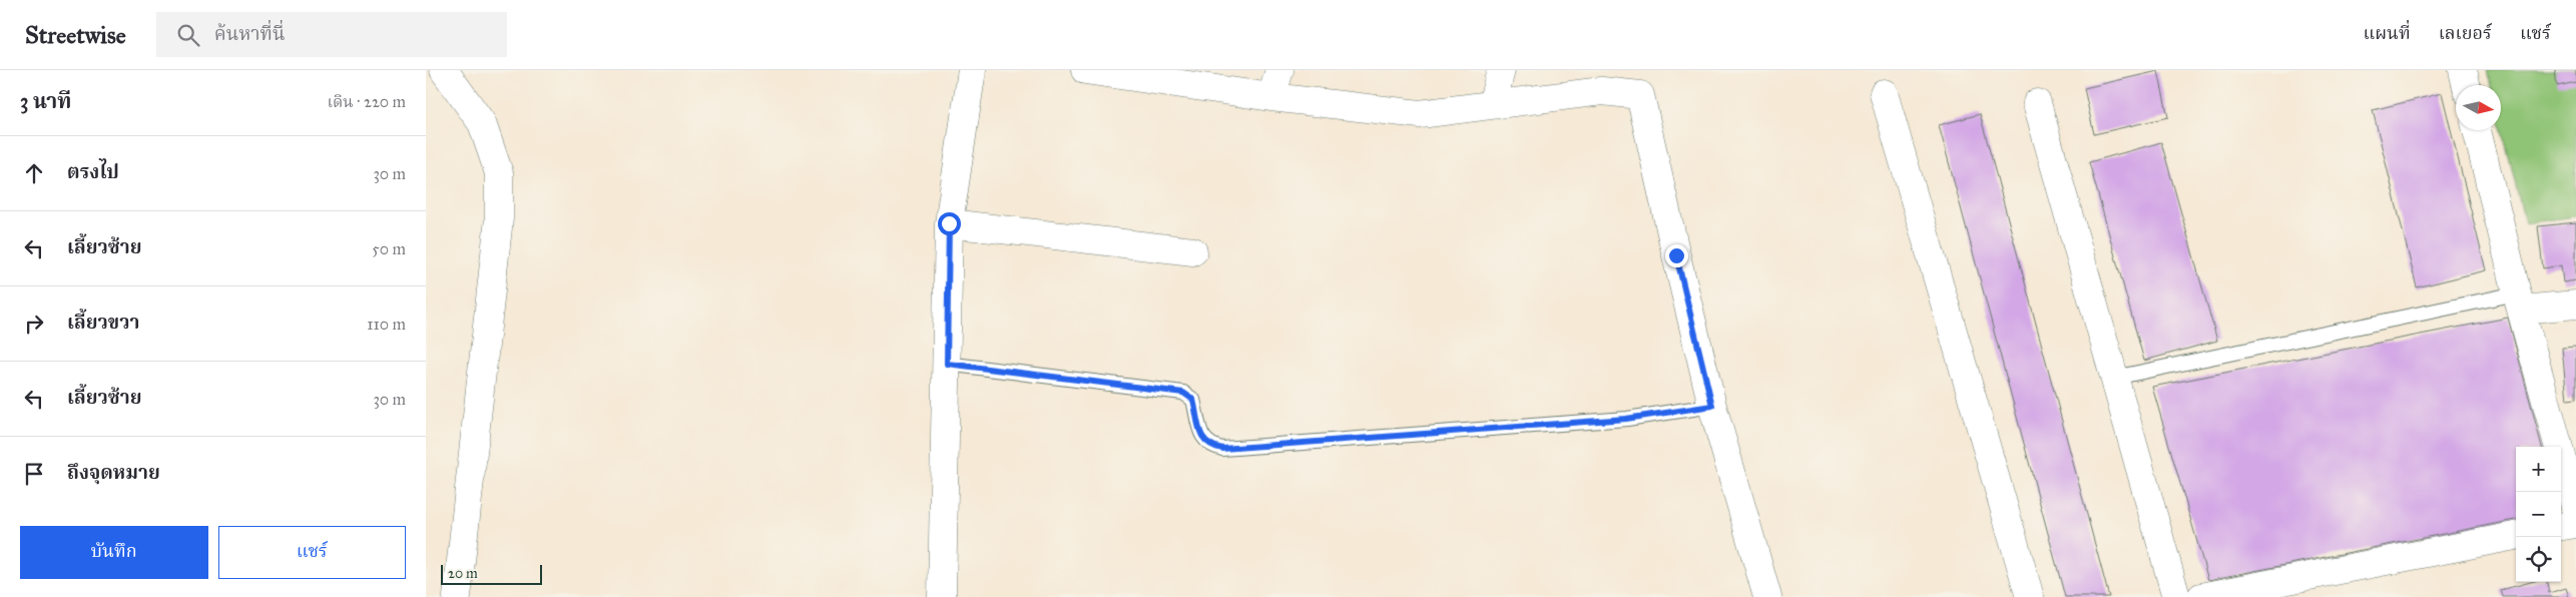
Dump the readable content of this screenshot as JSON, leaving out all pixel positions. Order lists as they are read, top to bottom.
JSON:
{
  "scale_bar": "20 m",
  "north": "right",
  "page": {
    "header": "Streetwise",
    "search": "ค้นหาที่นี่",
    "nav": ["แผนที่", "เลเยอร์", "แชร์"],
    "heading": ["3 นาที", "เดิน · 220 m"],
    "list": [
      ["ตรงไป", "30 m"],
      ["เลี้ยวซ้าย", "50 m"],
      ["เลี้ยวขวา", "110 m"],
      ["เลี้ยวซ้าย", "30 m"],
      "ถึงจุดหมาย"
    ],
    "map_buttons": ["+", "−"],
    "buttons": ["บันทึก", "แชร์"],
    "scale": "20 m"
  }
}
